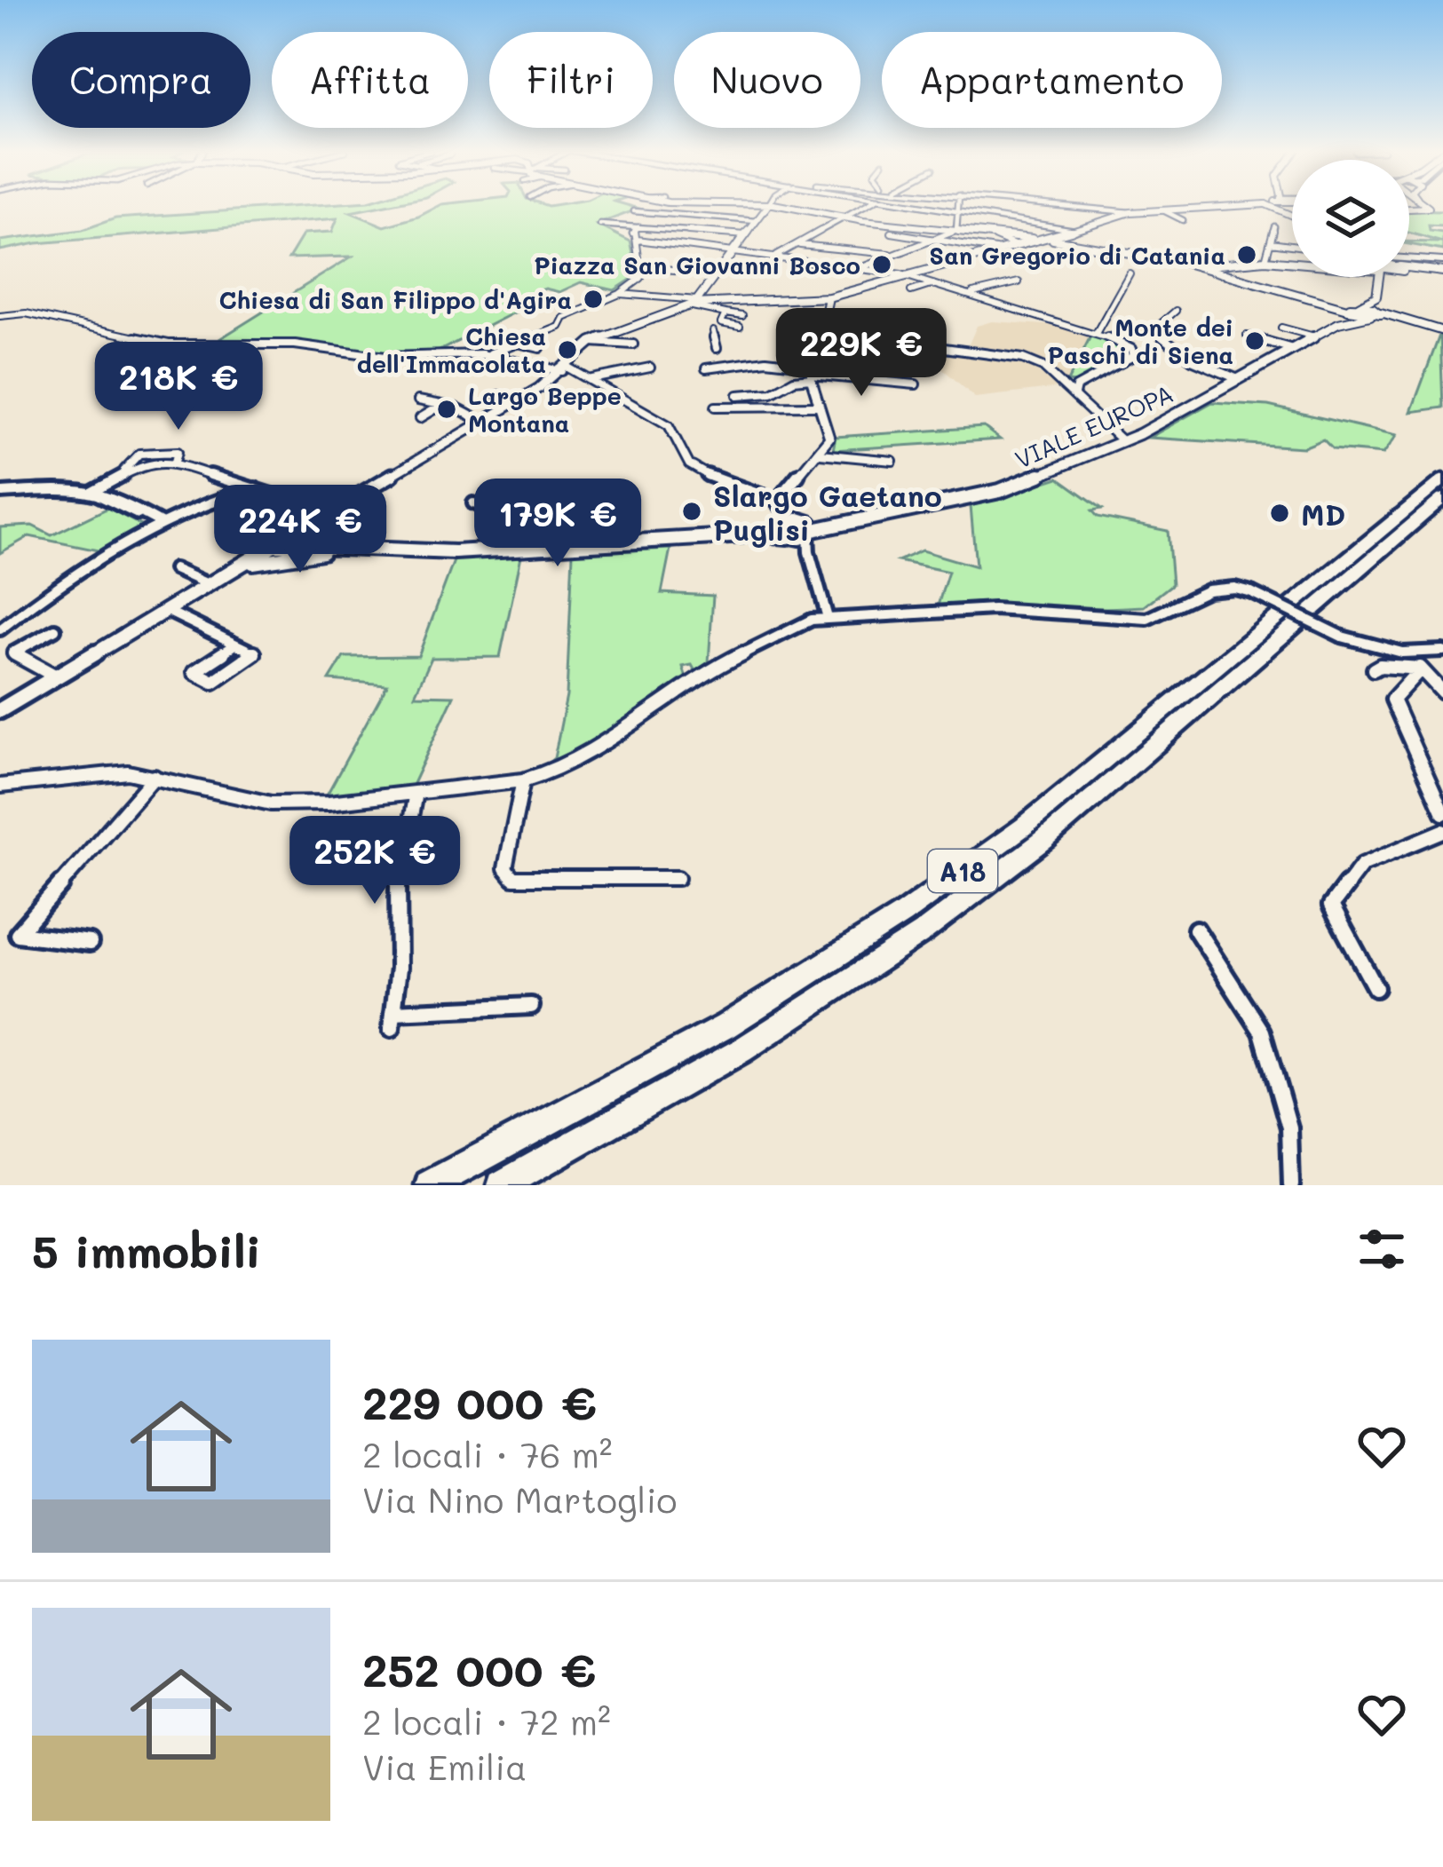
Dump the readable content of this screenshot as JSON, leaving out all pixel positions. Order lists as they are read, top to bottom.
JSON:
{
  "streets": {
    "highway": ["A18"],
    "main road": ["VIALE EUROPA"]
  },
  "places": [
    "San Gregorio di Catania",
    "Piazza San Giovanni Bosco",
    "Chiesa di San Filippo d'Agira",
    "Monte dei Paschi di Siena",
    "Chiesa dell'Immacolata",
    "Largo Beppe Montana",
    "Slargo Gaetano Puglisi",
    "MD"
  ],
  "page": {
    "chip": [
      "Compra",
      "Affitta",
      "Filtri",
      "Nuovo",
      "Appartamento"
    ],
    "price": [
      "229K €",
      "218K €",
      "179K €",
      "224K €",
      "252K €"
    ],
    "heading": "5 immobili",
    "list": [
      {
        "name": "229 000 €",
        "note": "2 locali · 76 m² · Via Nino Martoglio"
      },
      {
        "name": "252 000 €",
        "note": "2 locali · 72 m² · Via Emilia"
      }
    ]
  }
}
